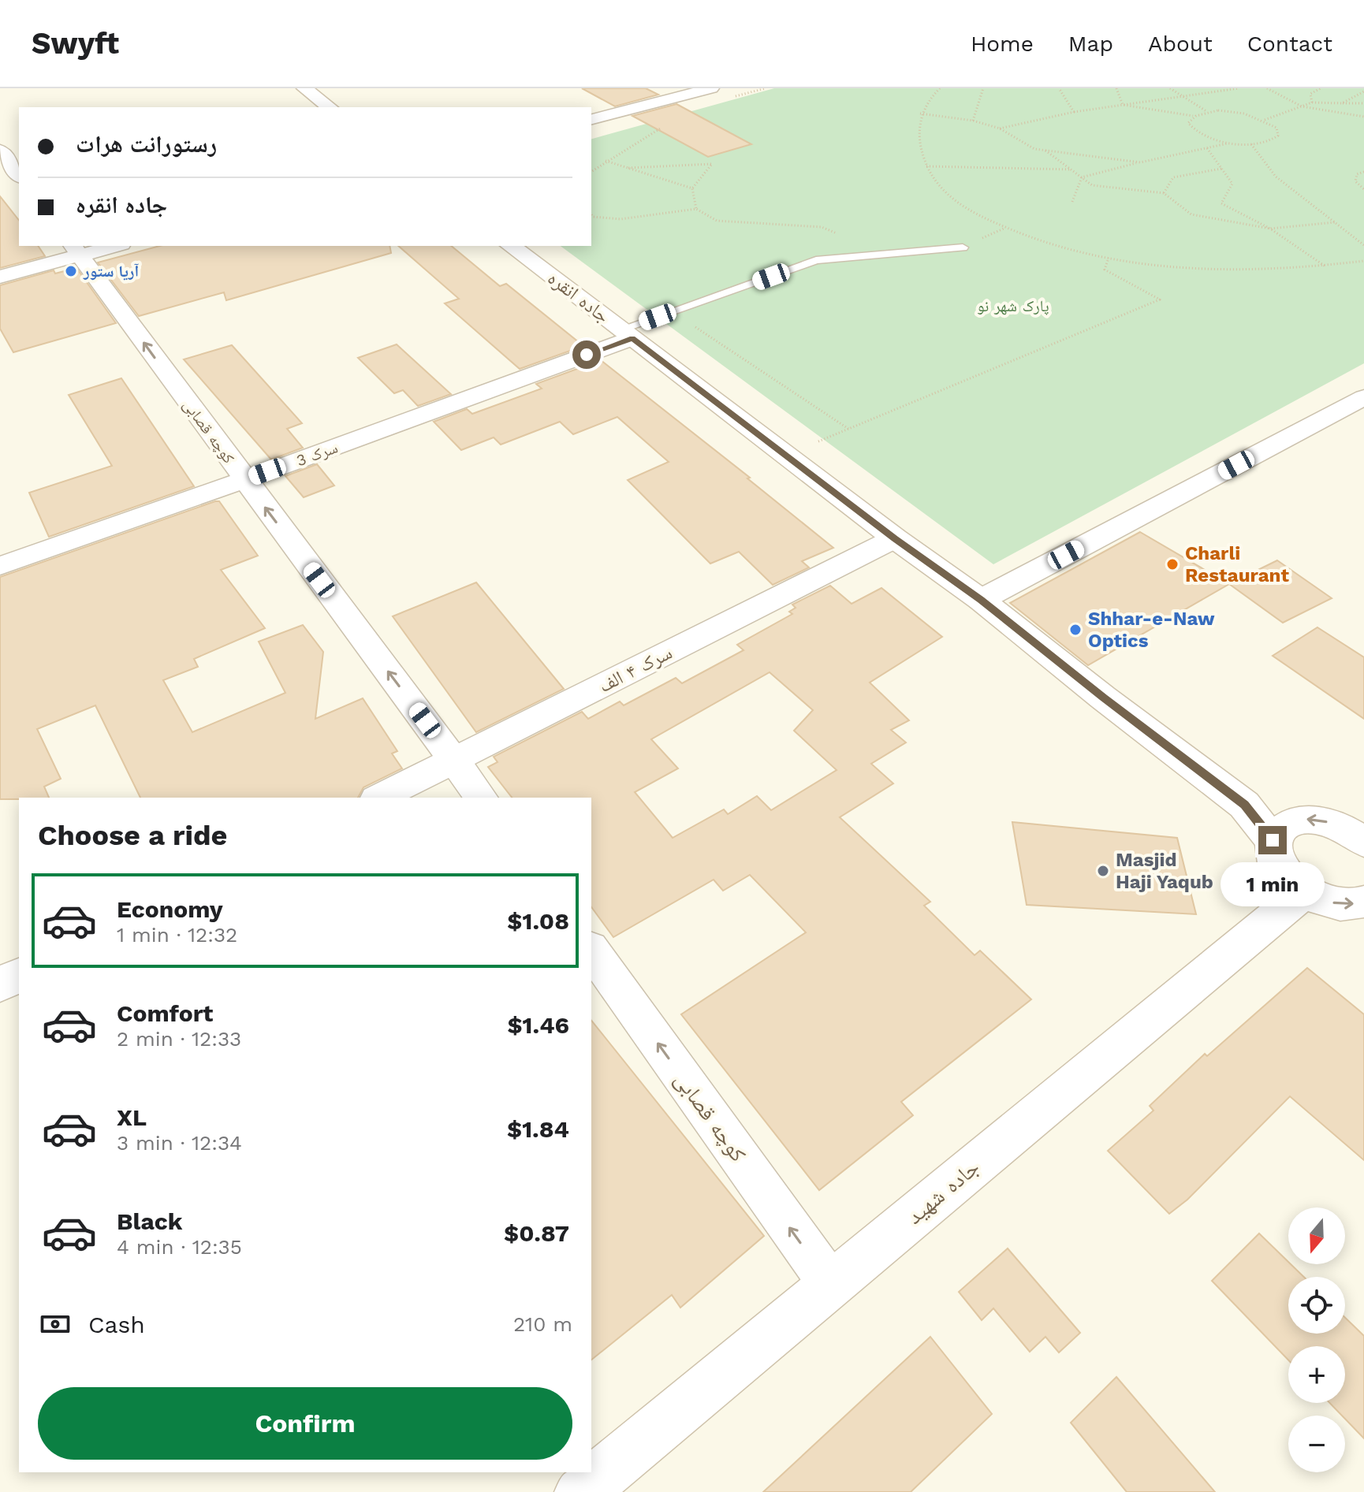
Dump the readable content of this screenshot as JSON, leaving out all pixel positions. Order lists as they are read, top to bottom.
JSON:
{
  "streets": {
    "main road": ["جاده انقره", "جاده شهید"],
    "street": ["کوچه قصابی", "سرک 3", "سرک ۴ الف"]
  },
  "crossings": [
    ["جاده انقره", "سرک 3"],
    ["جاده انقره", "سرک ۴ الف"],
    ["کوچه قصابی", "سرک 3"],
    ["کوچه قصابی", "سرک ۴ الف"],
    ["کوچه قصابی", "جاده شهید"]
  ],
  "one_way": ["کوچه قصابی"],
  "parks": ["پارک شهر نو"],
  "places": [
    "آریا ستور",
    "Charli Restaurant",
    "Shhar-e-Naw Optics",
    "Masjid Haji Yaqub"
  ],
  "north": "bottom",
  "page": {
    "header": "Swyft",
    "nav": [
      "Home",
      "Map",
      "About",
      "Contact"
    ],
    "banner": ["رستورانت هرات", "جاده انقره"],
    "heading": "Choose a ride",
    "bubble": "1 min",
    "list": [
      {
        "name": "Economy",
        "note": "1 min · 12:32",
        "value": "$1.08"
      },
      {
        "name": "Comfort",
        "note": "2 min · 12:33",
        "value": "$1.46"
      },
      {
        "name": "XL",
        "note": "3 min · 12:34",
        "value": "$1.84"
      },
      {
        "name": "Black",
        "note": "4 min · 12:35",
        "value": "$0.87"
      }
    ],
    "map_buttons": ["+", "−"],
    "pay": ["Cash", "210 m"],
    "buttons": "Confirm"
  }
}
